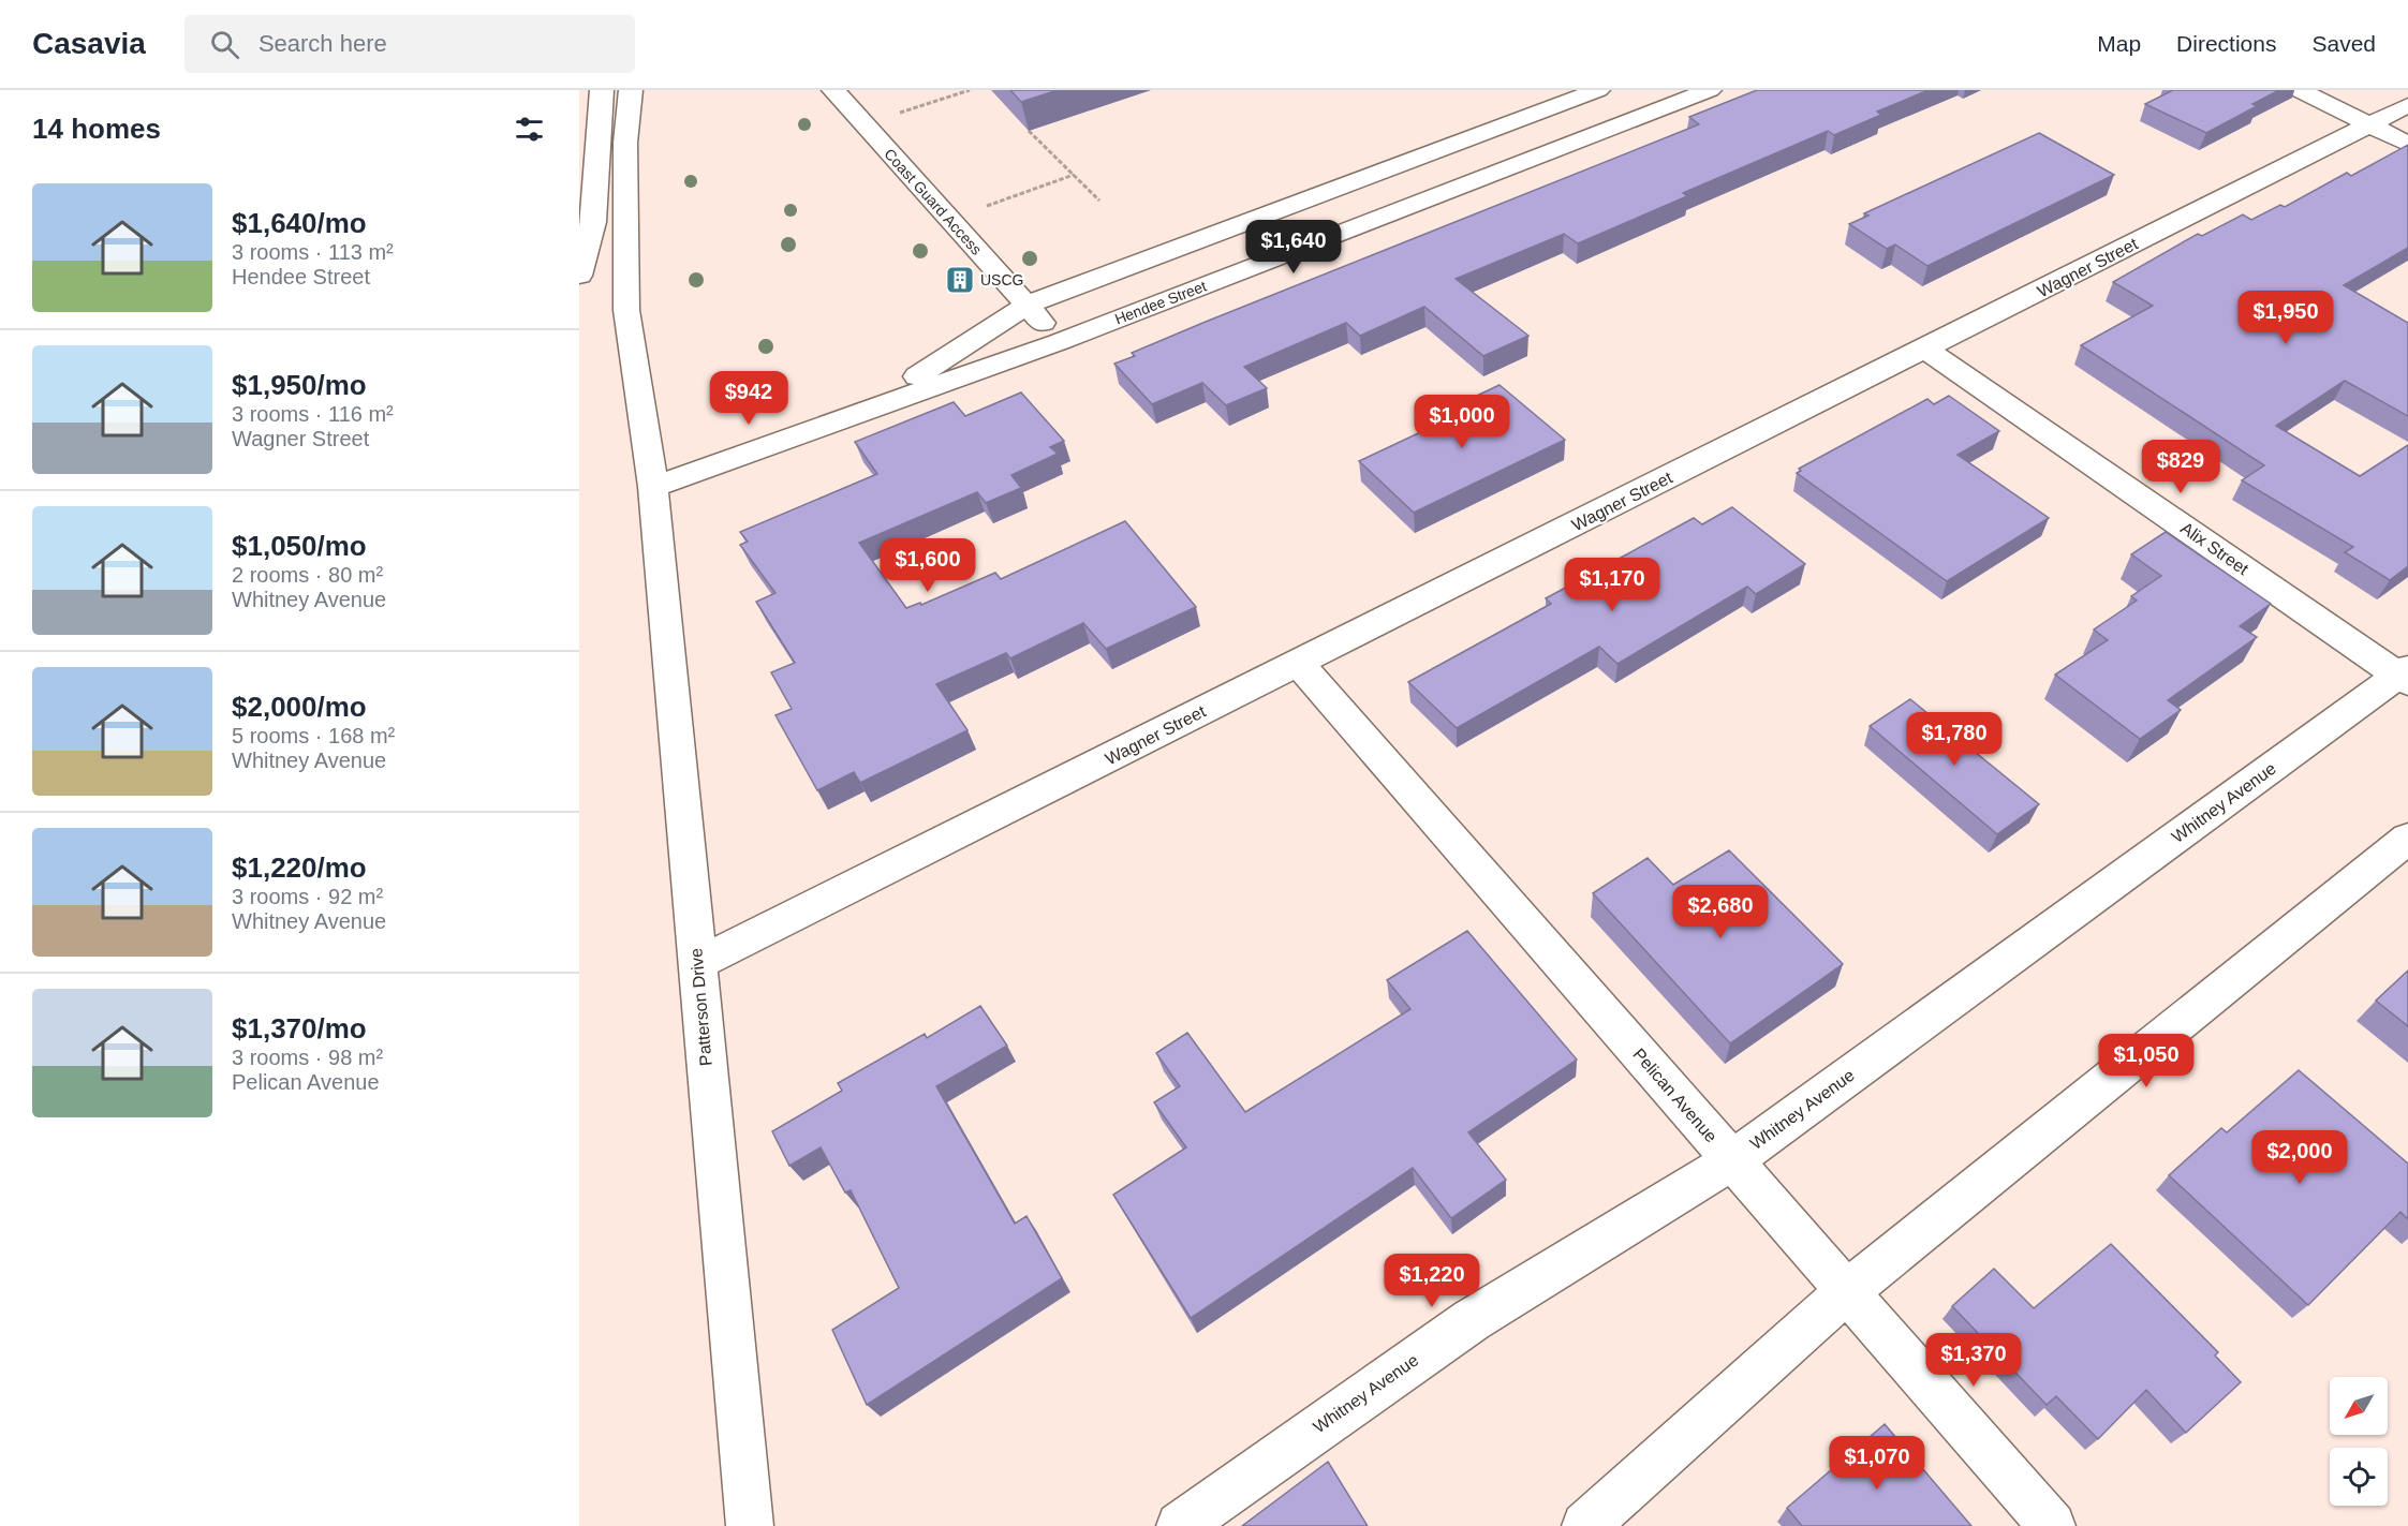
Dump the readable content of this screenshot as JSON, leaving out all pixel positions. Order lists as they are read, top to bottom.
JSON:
{
  "streets": {
    "street": [
      "Coast Guard Access",
      "Wagner Street",
      "Hendee Street",
      "Alix Street",
      "Whitney Avenue",
      "Patterson Drive",
      "Pelican Avenue"
    ]
  },
  "crossings": [
    ["Coast Guard Access", "Hendee Street"],
    ["Wagner Street", "Alix Street"],
    ["Wagner Street", "Patterson Drive"],
    ["Wagner Street", "Pelican Avenue"],
    ["Hendee Street", "Patterson Drive"],
    ["Alix Street", "Whitney Avenue"],
    ["Whitney Avenue", "Pelican Avenue"]
  ],
  "places": {
    "building": ["USCG"]
  },
  "north": "bottom left",
  "page": {
    "header": "Casavia",
    "search": "Search here",
    "nav": ["Map", "Directions", "Saved"],
    "heading": "14 homes",
    "list": [
      {
        "name": "$1,640/mo",
        "note": "3 rooms · 113 m² · Hendee Street"
      },
      {
        "name": "$1,950/mo",
        "note": "3 rooms · 116 m² · Wagner Street"
      },
      {
        "name": "$1,050/mo",
        "note": "2 rooms · 80 m² · Whitney Avenue"
      },
      {
        "name": "$2,000/mo",
        "note": "5 rooms · 168 m² · Whitney Avenue"
      },
      {
        "name": "$1,220/mo",
        "note": "3 rooms · 92 m² · Whitney Avenue"
      },
      {
        "name": "$1,370/mo",
        "note": "3 rooms · 98 m² · Pelican Avenue"
      }
    ],
    "price": [
      "$1,640",
      "$1,950",
      "$942",
      "$1,000",
      "$829",
      "$1,600",
      "$1,170",
      "$1,780",
      "$2,680",
      "$1,050",
      "$2,000",
      "$1,220",
      "$1,370",
      "$1,070"
    ]
  }
}
